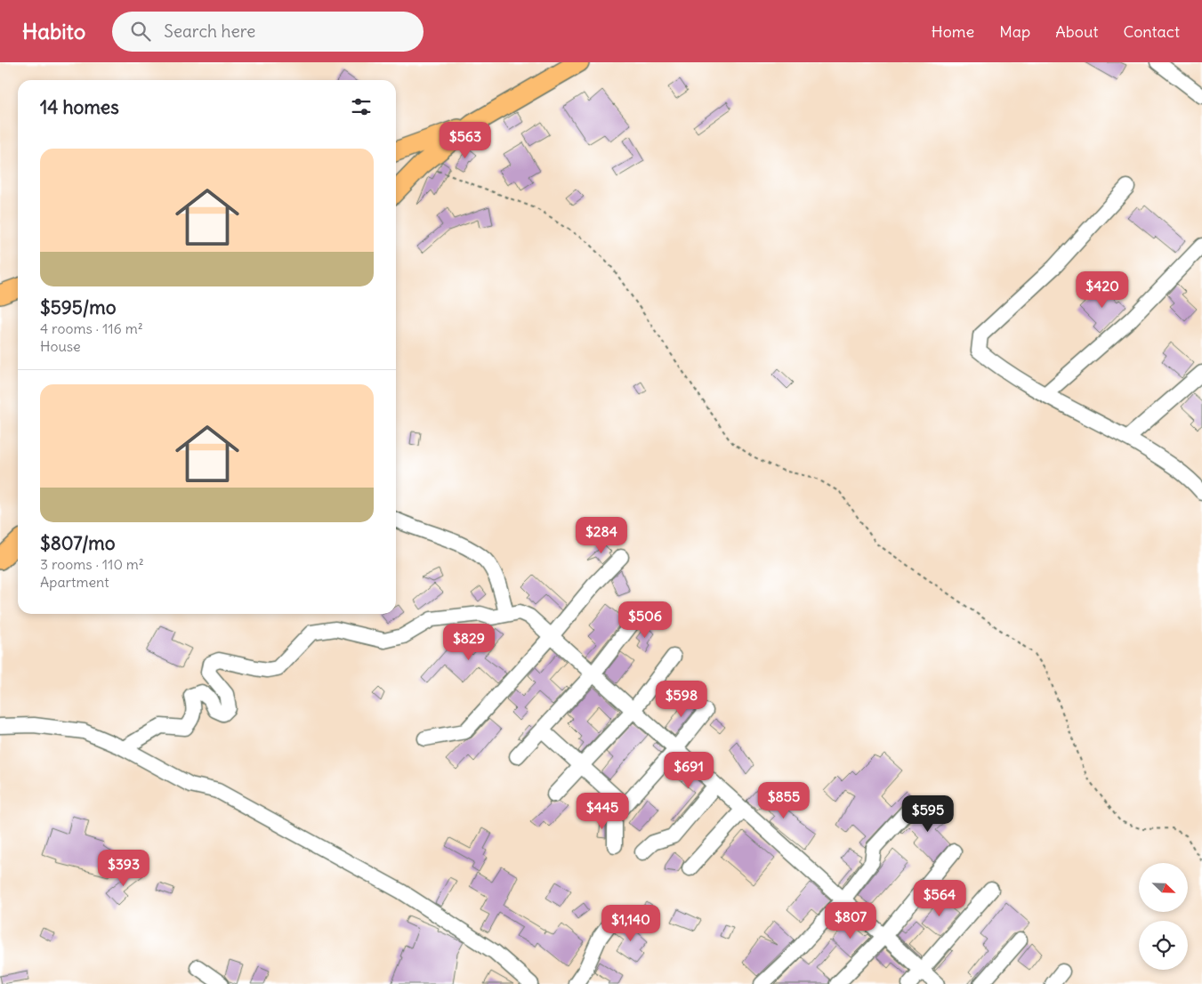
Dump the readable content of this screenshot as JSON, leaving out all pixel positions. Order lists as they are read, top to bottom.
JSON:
{
  "north": "bottom right",
  "page": {
    "header": "Habito",
    "search": "Search here",
    "nav": [
      "Home",
      "Map",
      "About",
      "Contact"
    ],
    "heading": "14 homes",
    "price": [
      "$563",
      "$420",
      "$284",
      "$506",
      "$829",
      "$598",
      "$691",
      "$855",
      "$445",
      "$595",
      "$393",
      "$564",
      "$807",
      "$1,140"
    ],
    "list": [
      {
        "name": "$595/mo",
        "note": "4 rooms · 116 m² · House"
      },
      {
        "name": "$807/mo",
        "note": "3 rooms · 110 m² · Apartment"
      }
    ]
  }
}
